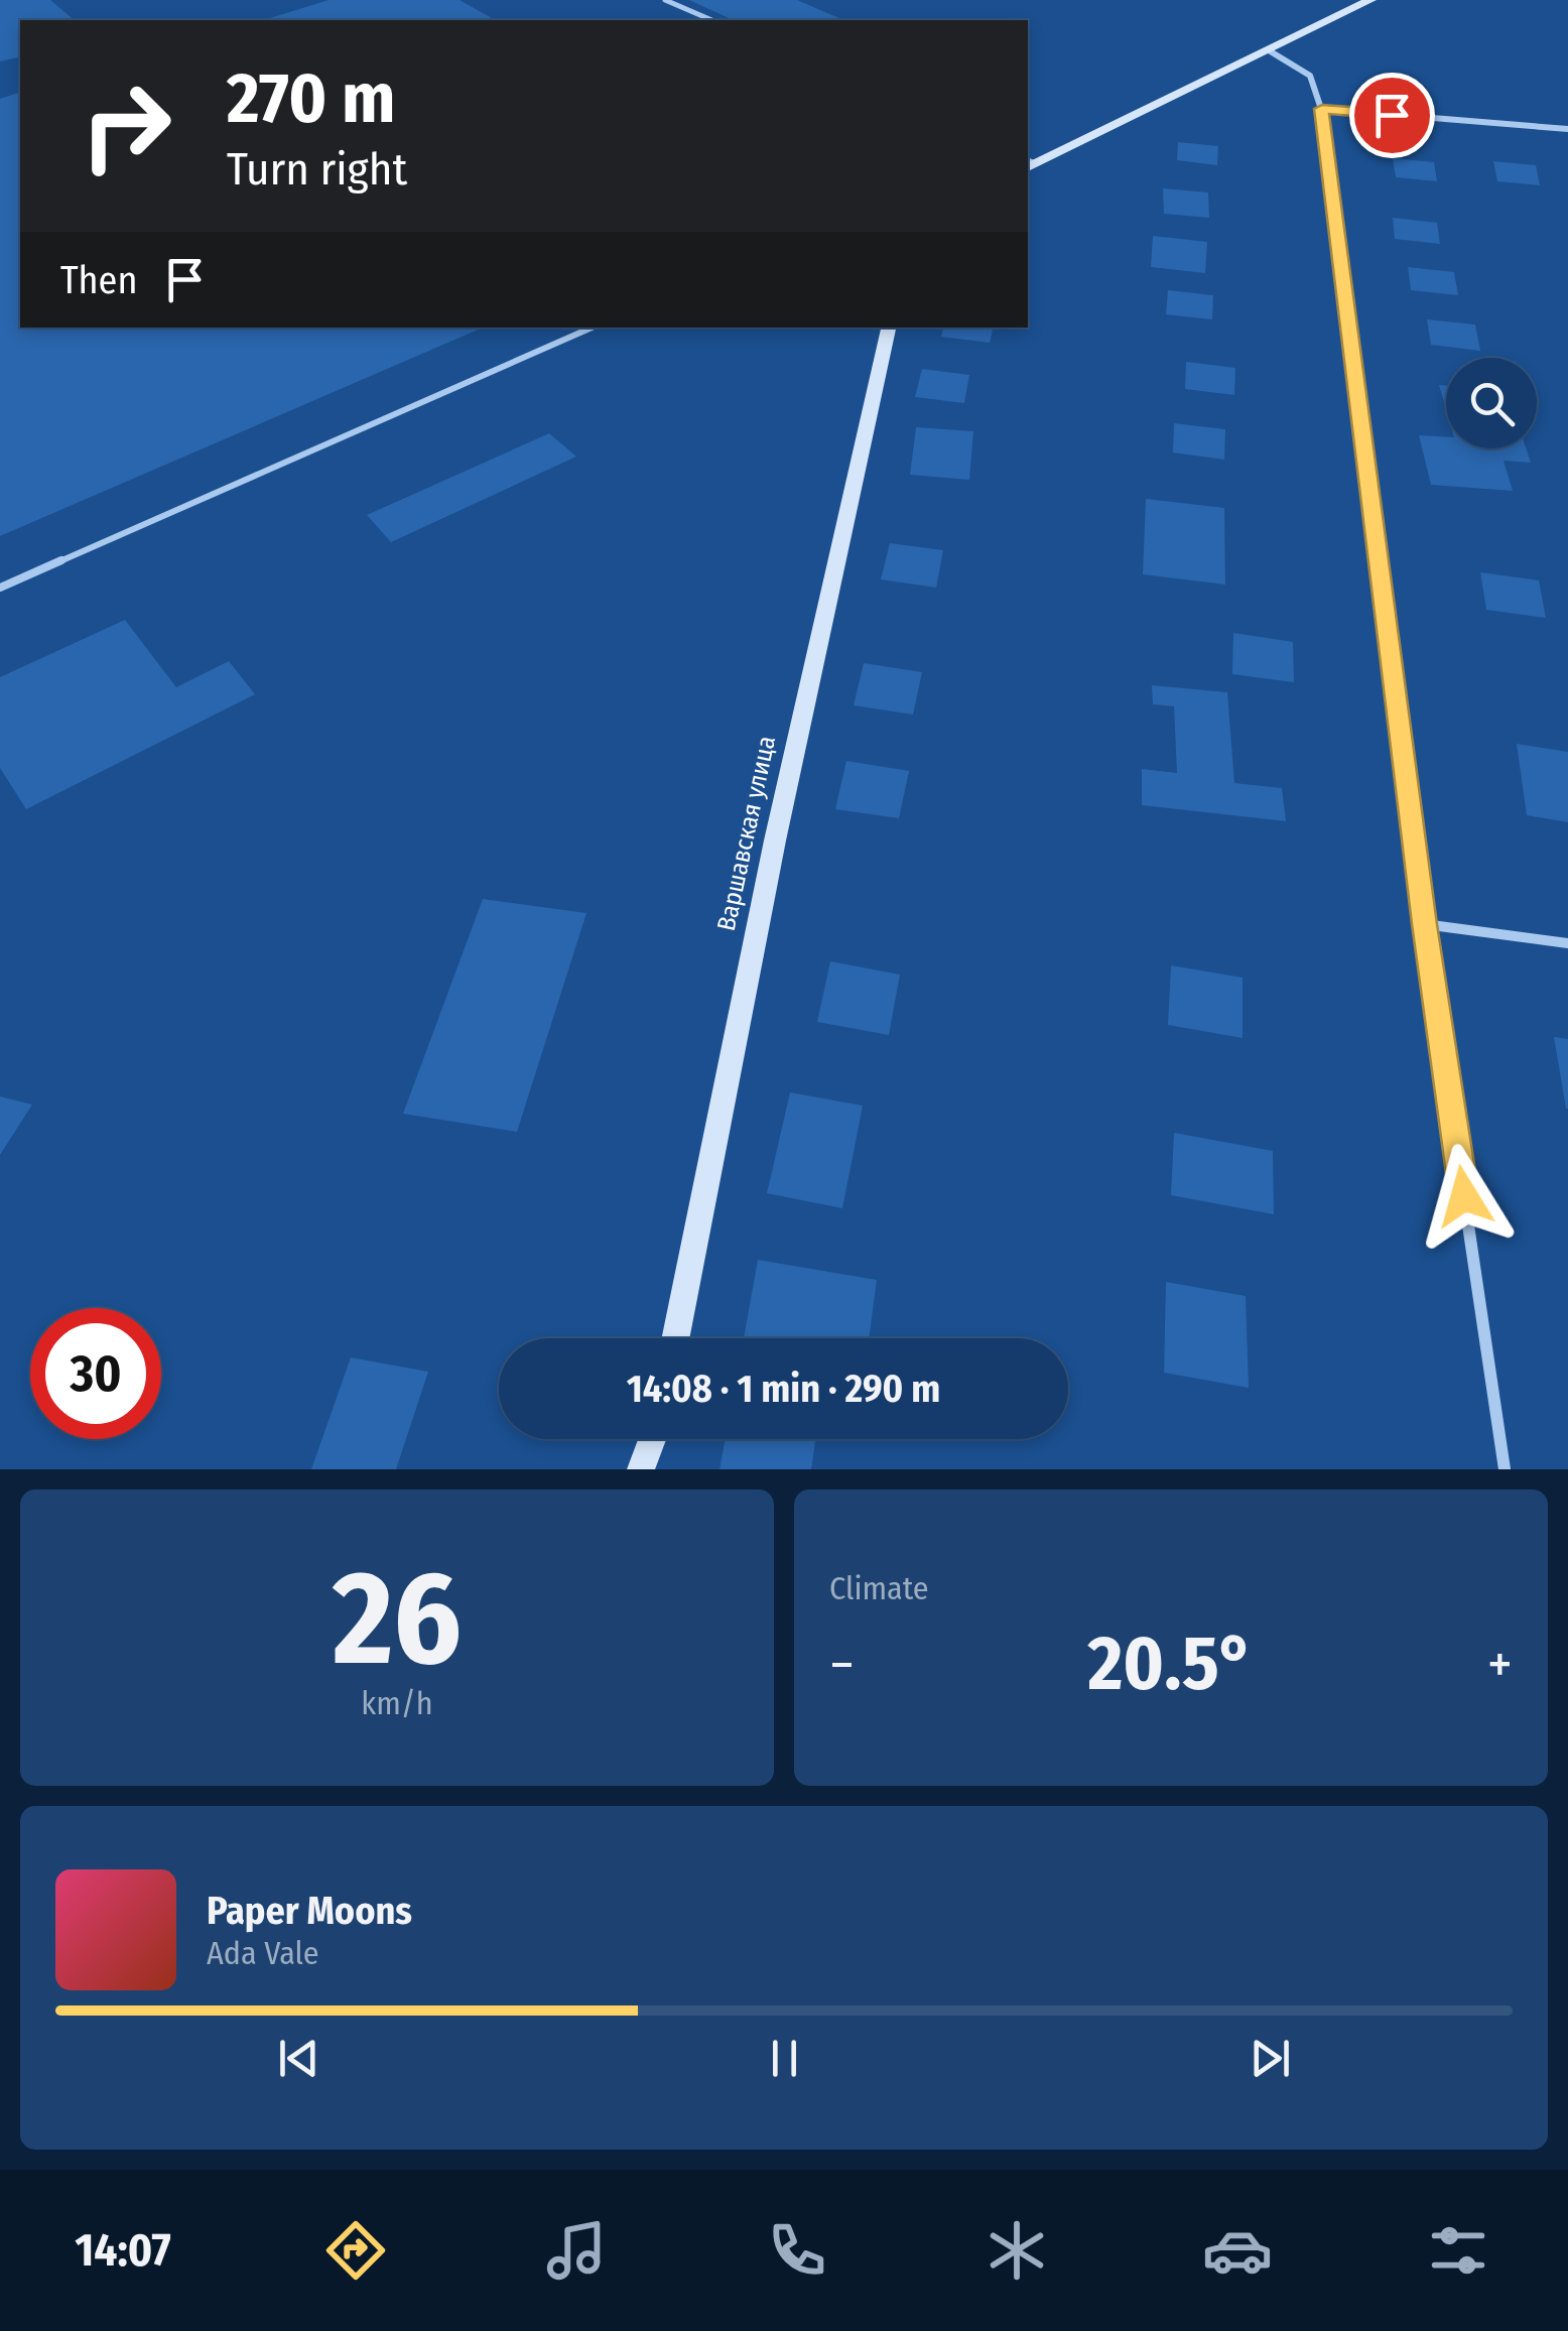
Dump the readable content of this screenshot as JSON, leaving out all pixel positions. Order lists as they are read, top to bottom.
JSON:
{
  "streets": {
    "main road": ["Варшавская улица"]
  },
  "page": {
    "turn": ["270 m", "Turn right"],
    "then": "Then",
    "limit": "30",
    "trip": "14:08 · 1 min · 290 m",
    "tile": [
      ["26", "km/h"],
      "Climate"
    ],
    "heat": ["−", "20.5°", "+"],
    "song": ["Paper Moons", "Ada Vale"],
    "tabs": "14:07"
  }
}
